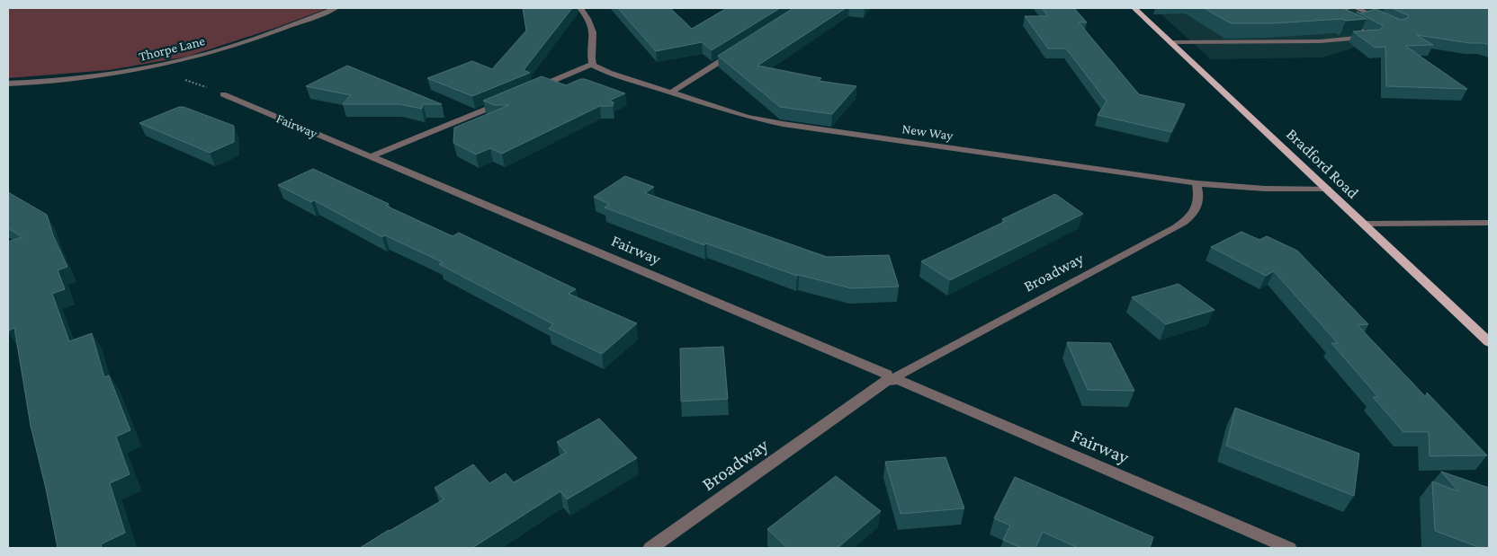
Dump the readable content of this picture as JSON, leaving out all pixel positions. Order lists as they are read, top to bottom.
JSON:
{
  "streets": {
    "main road": ["Bradford Road"],
    "street": [
      "Thorpe Lane",
      "Fairway",
      "New Way",
      "Broadway"
    ]
  },
  "crossings": [
    ["Fairway", "Broadway"],
    ["New Way", "Bradford Road"],
    ["New Way", "Broadway"]
  ]
}
